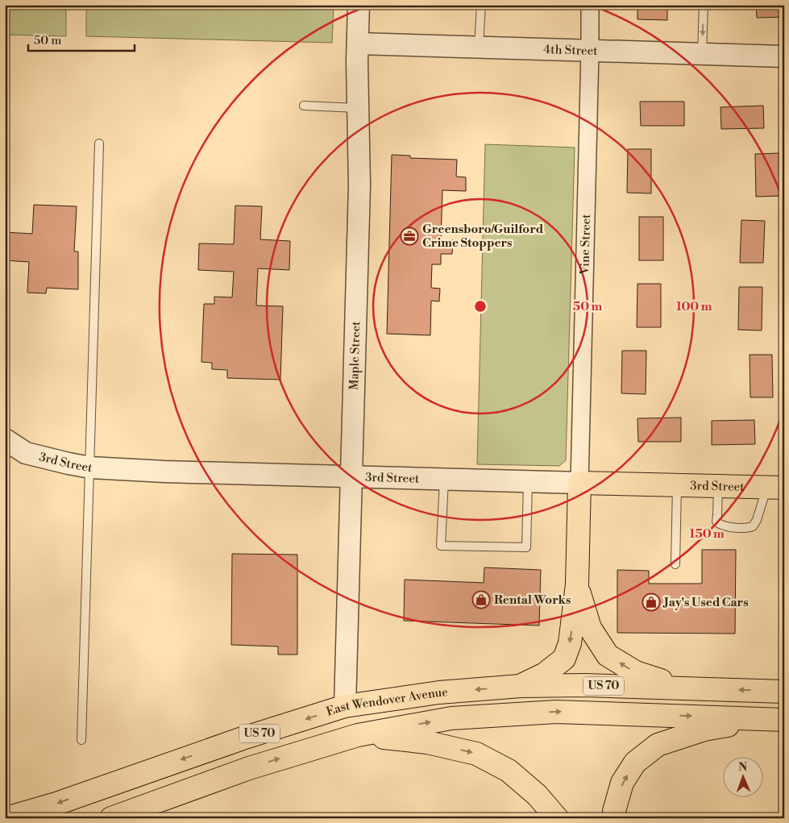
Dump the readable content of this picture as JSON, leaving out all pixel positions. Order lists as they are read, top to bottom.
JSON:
{
  "streets": {
    "main road": ["3rd Street", "US 70", "East Wendover Avenue"],
    "street": ["4th Street", "Vine Street", "Maple Street"]
  },
  "crossings": [
    ["4th Street", "Vine Street"],
    ["4th Street", "Maple Street"],
    ["Vine Street", "3rd Street"],
    ["Maple Street", "3rd Street"],
    ["Maple Street", "East Wendover Avenue"]
  ],
  "places": {
    "office": ["Greensboro/Guilford Crime Stoppers"],
    "shop": ["Rental Works", "Jay's Used Cars"]
  },
  "scale_bar": "50 m",
  "north": "top",
  "rings": ["50 m", "100 m", "150 m"]
}
